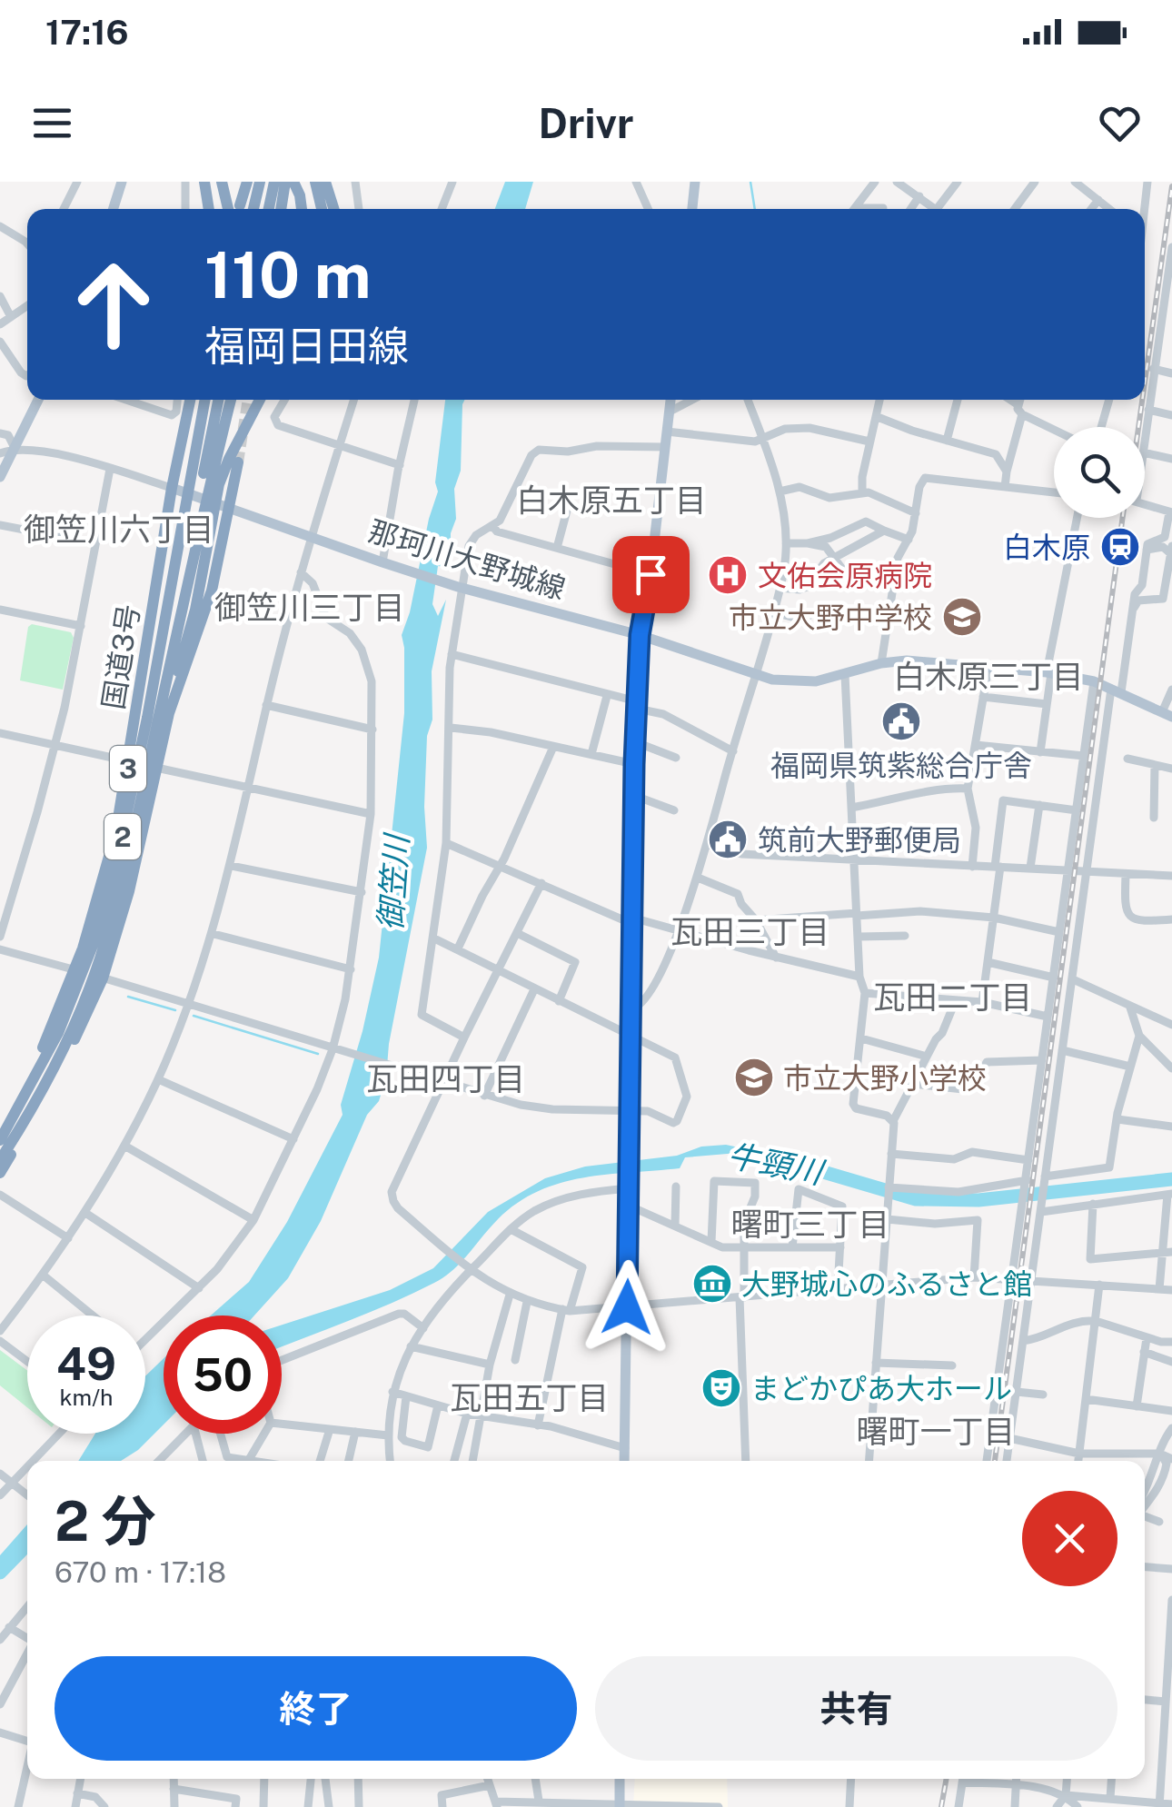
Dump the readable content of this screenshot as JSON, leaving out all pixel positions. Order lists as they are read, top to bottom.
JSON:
{
  "streets": {
    "highway": ["国道3号", "3", "2"],
    "main road": ["那珂川大野城線"]
  },
  "crossings": [
    ["那珂川大野城線", "国道3号"]
  ],
  "districts": [
    "白木原五丁目",
    "御笠川六丁目",
    "御笠川三丁目",
    "白木原三丁目",
    "瓦田三丁目",
    "瓦田二丁目",
    "瓦田四丁目",
    "曙町三丁目",
    "瓦田五丁目",
    "曙町一丁目"
  ],
  "water": ["御笠川", "牛頸川"],
  "places": {
    "station": ["白木原"],
    "hospital": ["文佑会原病院"],
    "school or university": ["市立大野中学校", "市立大野小学校"],
    "public building": ["福岡県筑紫総合庁舎", "筑前大野郵便局"],
    "museum": ["大野城心のふるさと館"],
    "theatre": ["まどかぴあ大ホール"]
  },
  "page": {
    "status": "17:16",
    "header": "Drivr",
    "turn": ["110 m", "福岡日田線"],
    "speed": "49 km/h",
    "limit": "50",
    "heading": ["2 分", "670 m · 17:18"],
    "buttons": ["終了", "共有"]
  }
}
